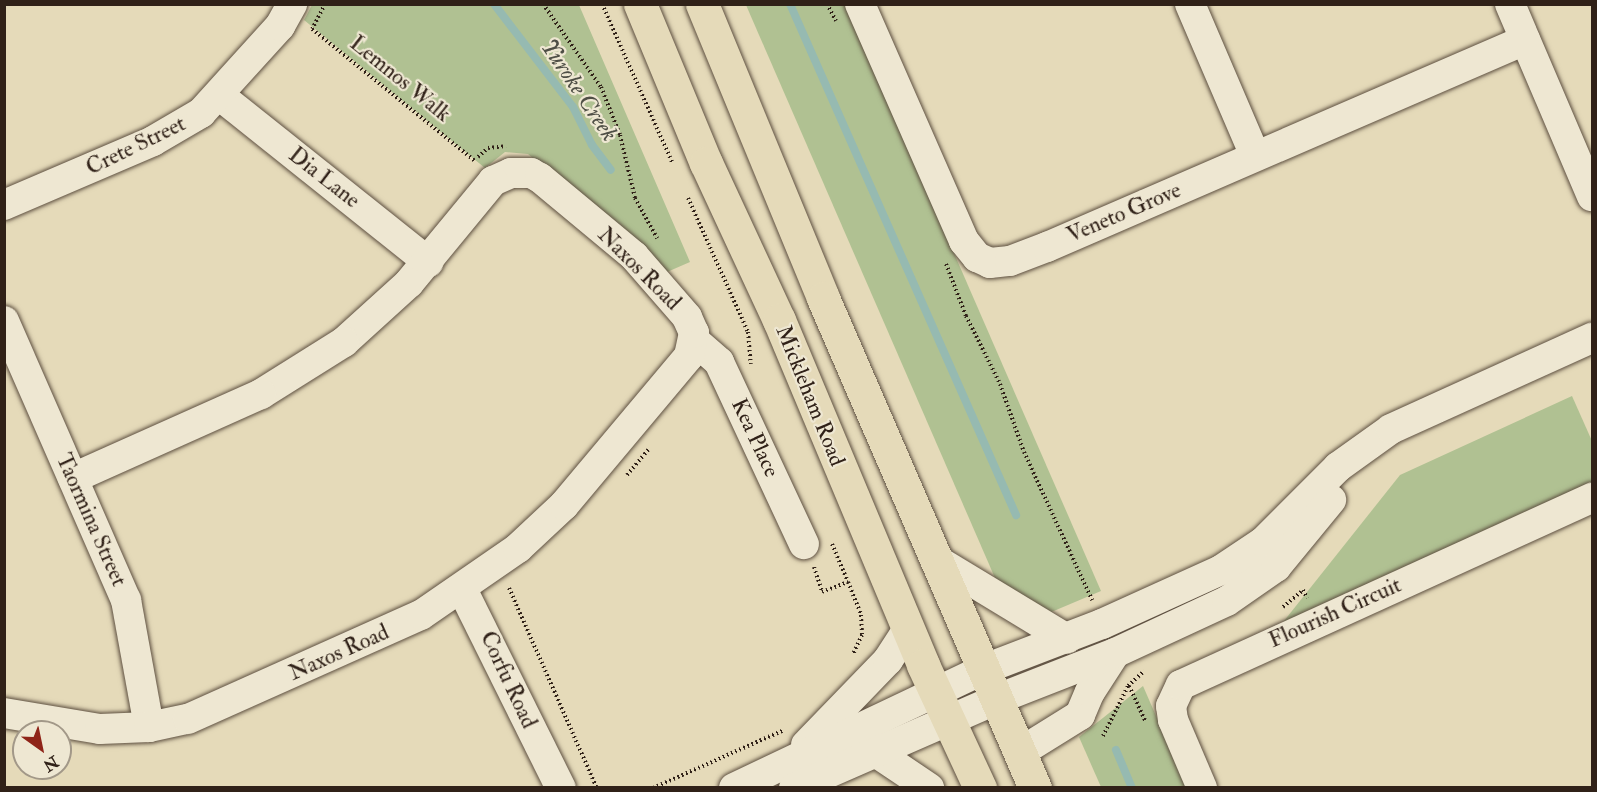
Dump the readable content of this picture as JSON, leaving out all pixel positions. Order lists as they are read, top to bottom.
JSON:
{
  "streets": {
    "main road": ["Mickleham Road"],
    "street": [
      "Crete Street",
      "Dia Lane",
      "Veneto Grove",
      "Naxos Road",
      "Kea Place",
      "Taormina Street",
      "Flourish Circuit",
      "Corfu Road"
    ],
    "path": ["Lemnos Walk"]
  },
  "crossings": [
    ["Crete Street", "Dia Lane"],
    ["Dia Lane", "Naxos Road"],
    ["Naxos Road", "Kea Place"],
    ["Naxos Road", "Taormina Street"],
    ["Naxos Road", "Corfu Road"]
  ],
  "water": ["Yuroke Creek"],
  "north": "bottom right"
}
